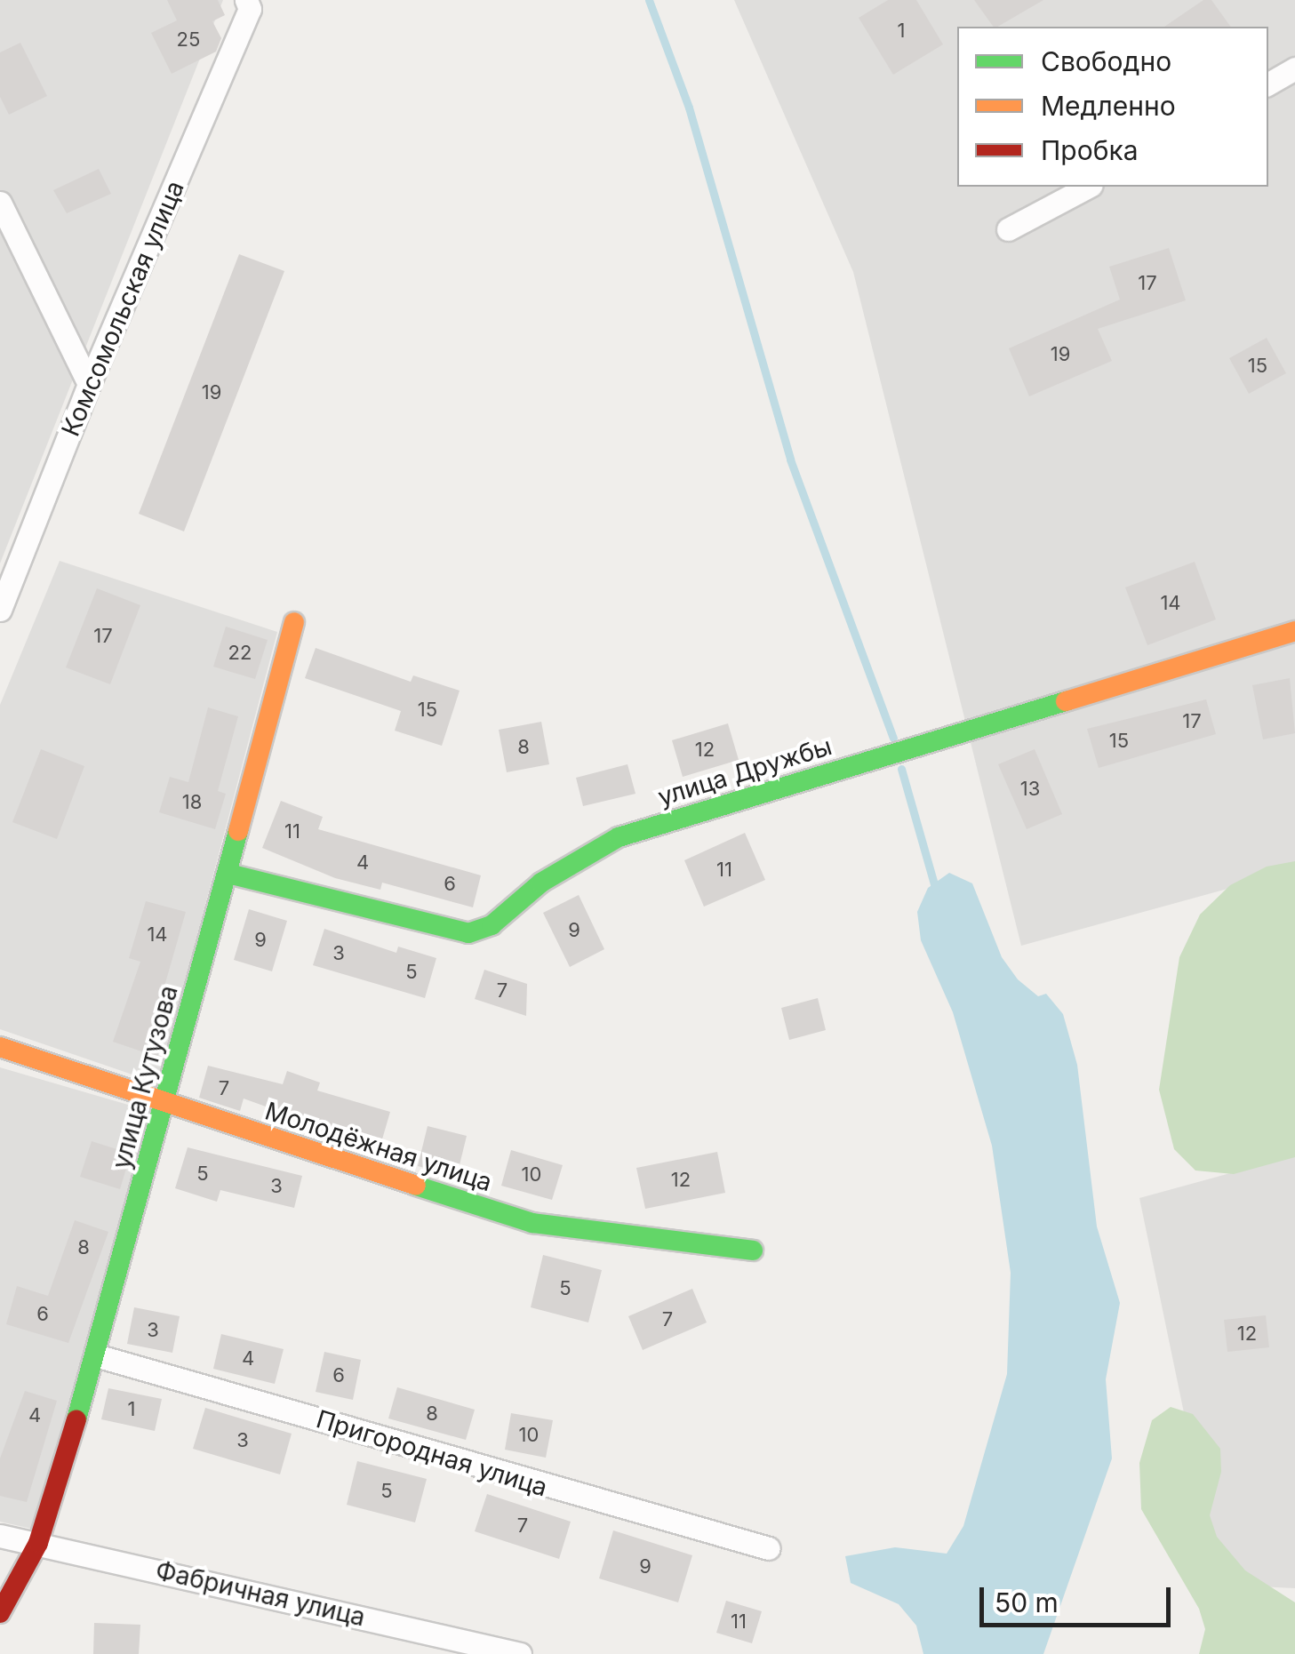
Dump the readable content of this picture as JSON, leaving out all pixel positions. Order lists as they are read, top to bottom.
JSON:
{
  "streets": {
    "street": [
      "Комсомольская улица",
      "улица Дружбы",
      "улица Кутузова",
      "Молодёжная улица",
      "Пригородная улица",
      "Фабричная улица"
    ]
  },
  "crossings": [
    ["улица Дружбы", "улица Кутузова"],
    ["улица Кутузова", "Молодёжная улица"],
    ["улица Кутузова", "Пригородная улица"],
    ["улица Кутузова", "Фабричная улица"]
  ],
  "house_numbers": [
    "1",
    "25",
    "17",
    "19",
    "15",
    "19",
    "14",
    "17",
    "22",
    "15",
    "17",
    "15",
    "8",
    "12",
    "13",
    "18",
    "11",
    "4",
    "11",
    "6",
    "9",
    "14",
    "9",
    "3",
    "5",
    "7",
    "7",
    "5",
    "10",
    "12",
    "3",
    "8",
    "5",
    "6",
    "7",
    "3",
    "12",
    "4",
    "6",
    "1",
    "8",
    "4",
    "10",
    "3",
    "5",
    "7",
    "9",
    "11"
  ],
  "legend": ["Свободно", "Медленно", "Пробка"],
  "scale_bar": "50 m"
}
